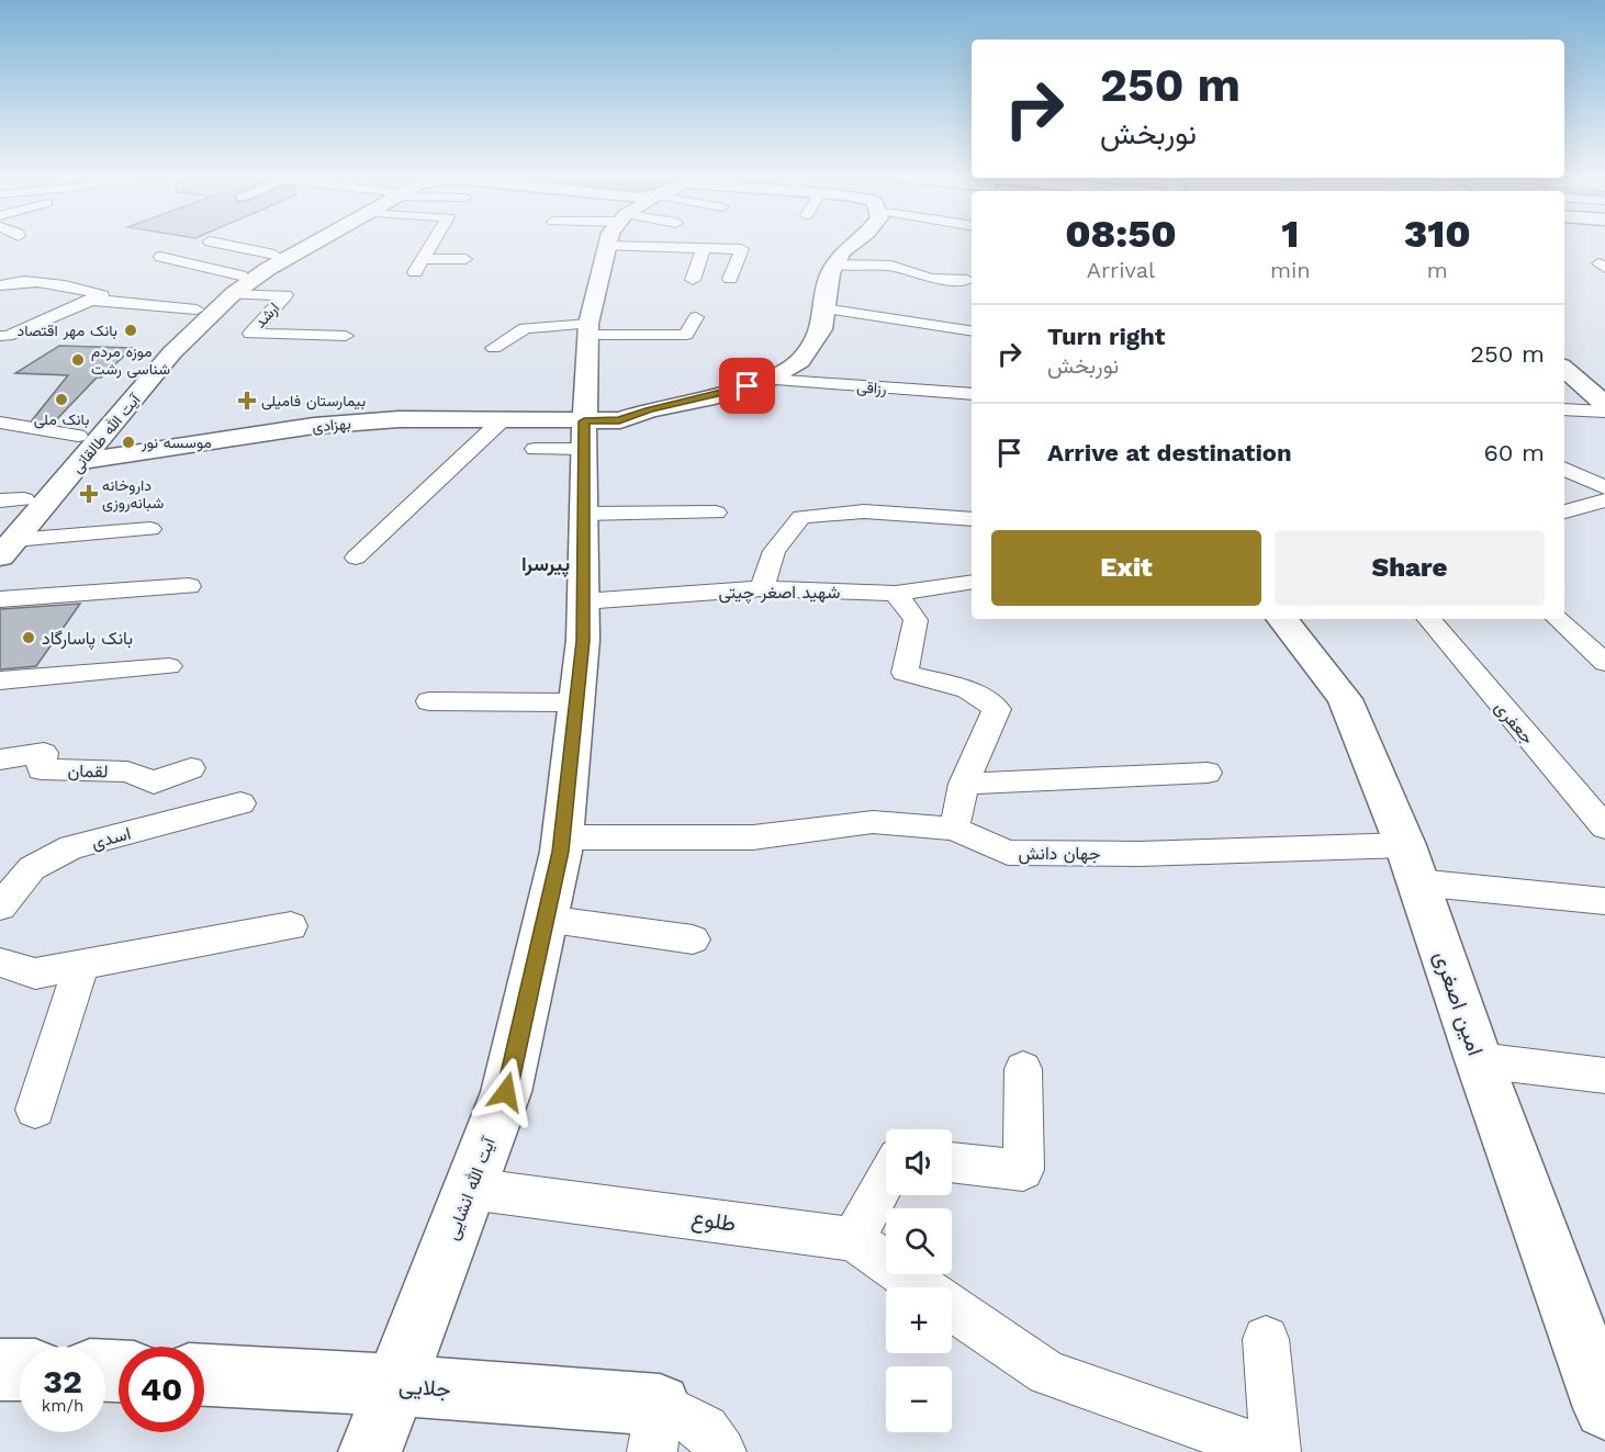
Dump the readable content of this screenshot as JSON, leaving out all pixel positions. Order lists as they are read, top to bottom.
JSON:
{
  "streets": {
    "street": [
      "ارشد",
      "رزاقی",
      "بهزادی",
      "آیت الله طالقانی",
      "شهید اصغر چیتی",
      "جعفری",
      "لقمان",
      "اسدی",
      "جهان دانش",
      "امین اصغری",
      "آیت الله انشایی",
      "طلوع",
      "جلایی"
    ]
  },
  "crossings": [
    ["ارشد", "آیت الله طالقانی"],
    ["رزاقی", "بهزادی"],
    ["بهزادی", "آیت الله طالقانی"],
    ["بهزادی", "آیت الله انشایی"],
    ["شهید اصغر چیتی", "آیت الله انشایی"],
    ["جهان دانش", "امین اصغری"],
    ["جهان دانش", "آیت الله انشایی"],
    ["آیت الله انشایی", "طلوع"],
    ["آیت الله انشایی", "جلایی"]
  ],
  "districts": ["پیرسرا"],
  "places": {
    "other": [
      "بانک مهر اقتصاد",
      "موزه مردم شناسی رشت",
      "بانک ملی",
      "موسسه نور",
      "بانک پاسارگاد"
    ],
    "health": ["بیمارستان فامیلی", "داروخانه شبانه‌روزی"]
  },
  "page": {
    "turn": ["250 m", "نوربخش"],
    "eta": [
      "08:50",
      "Arrival",
      "1",
      "min",
      "310",
      "m"
    ],
    "list": [
      {
        "name": "Turn right",
        "note": "نوربخش",
        "value": "250 m"
      },
      {
        "name": "Arrive at destination",
        "value": "60 m"
      }
    ],
    "buttons": ["Exit", "Share"],
    "map_buttons": ["+", "−"],
    "speed": "32 km/h",
    "limit": "40"
  }
}
